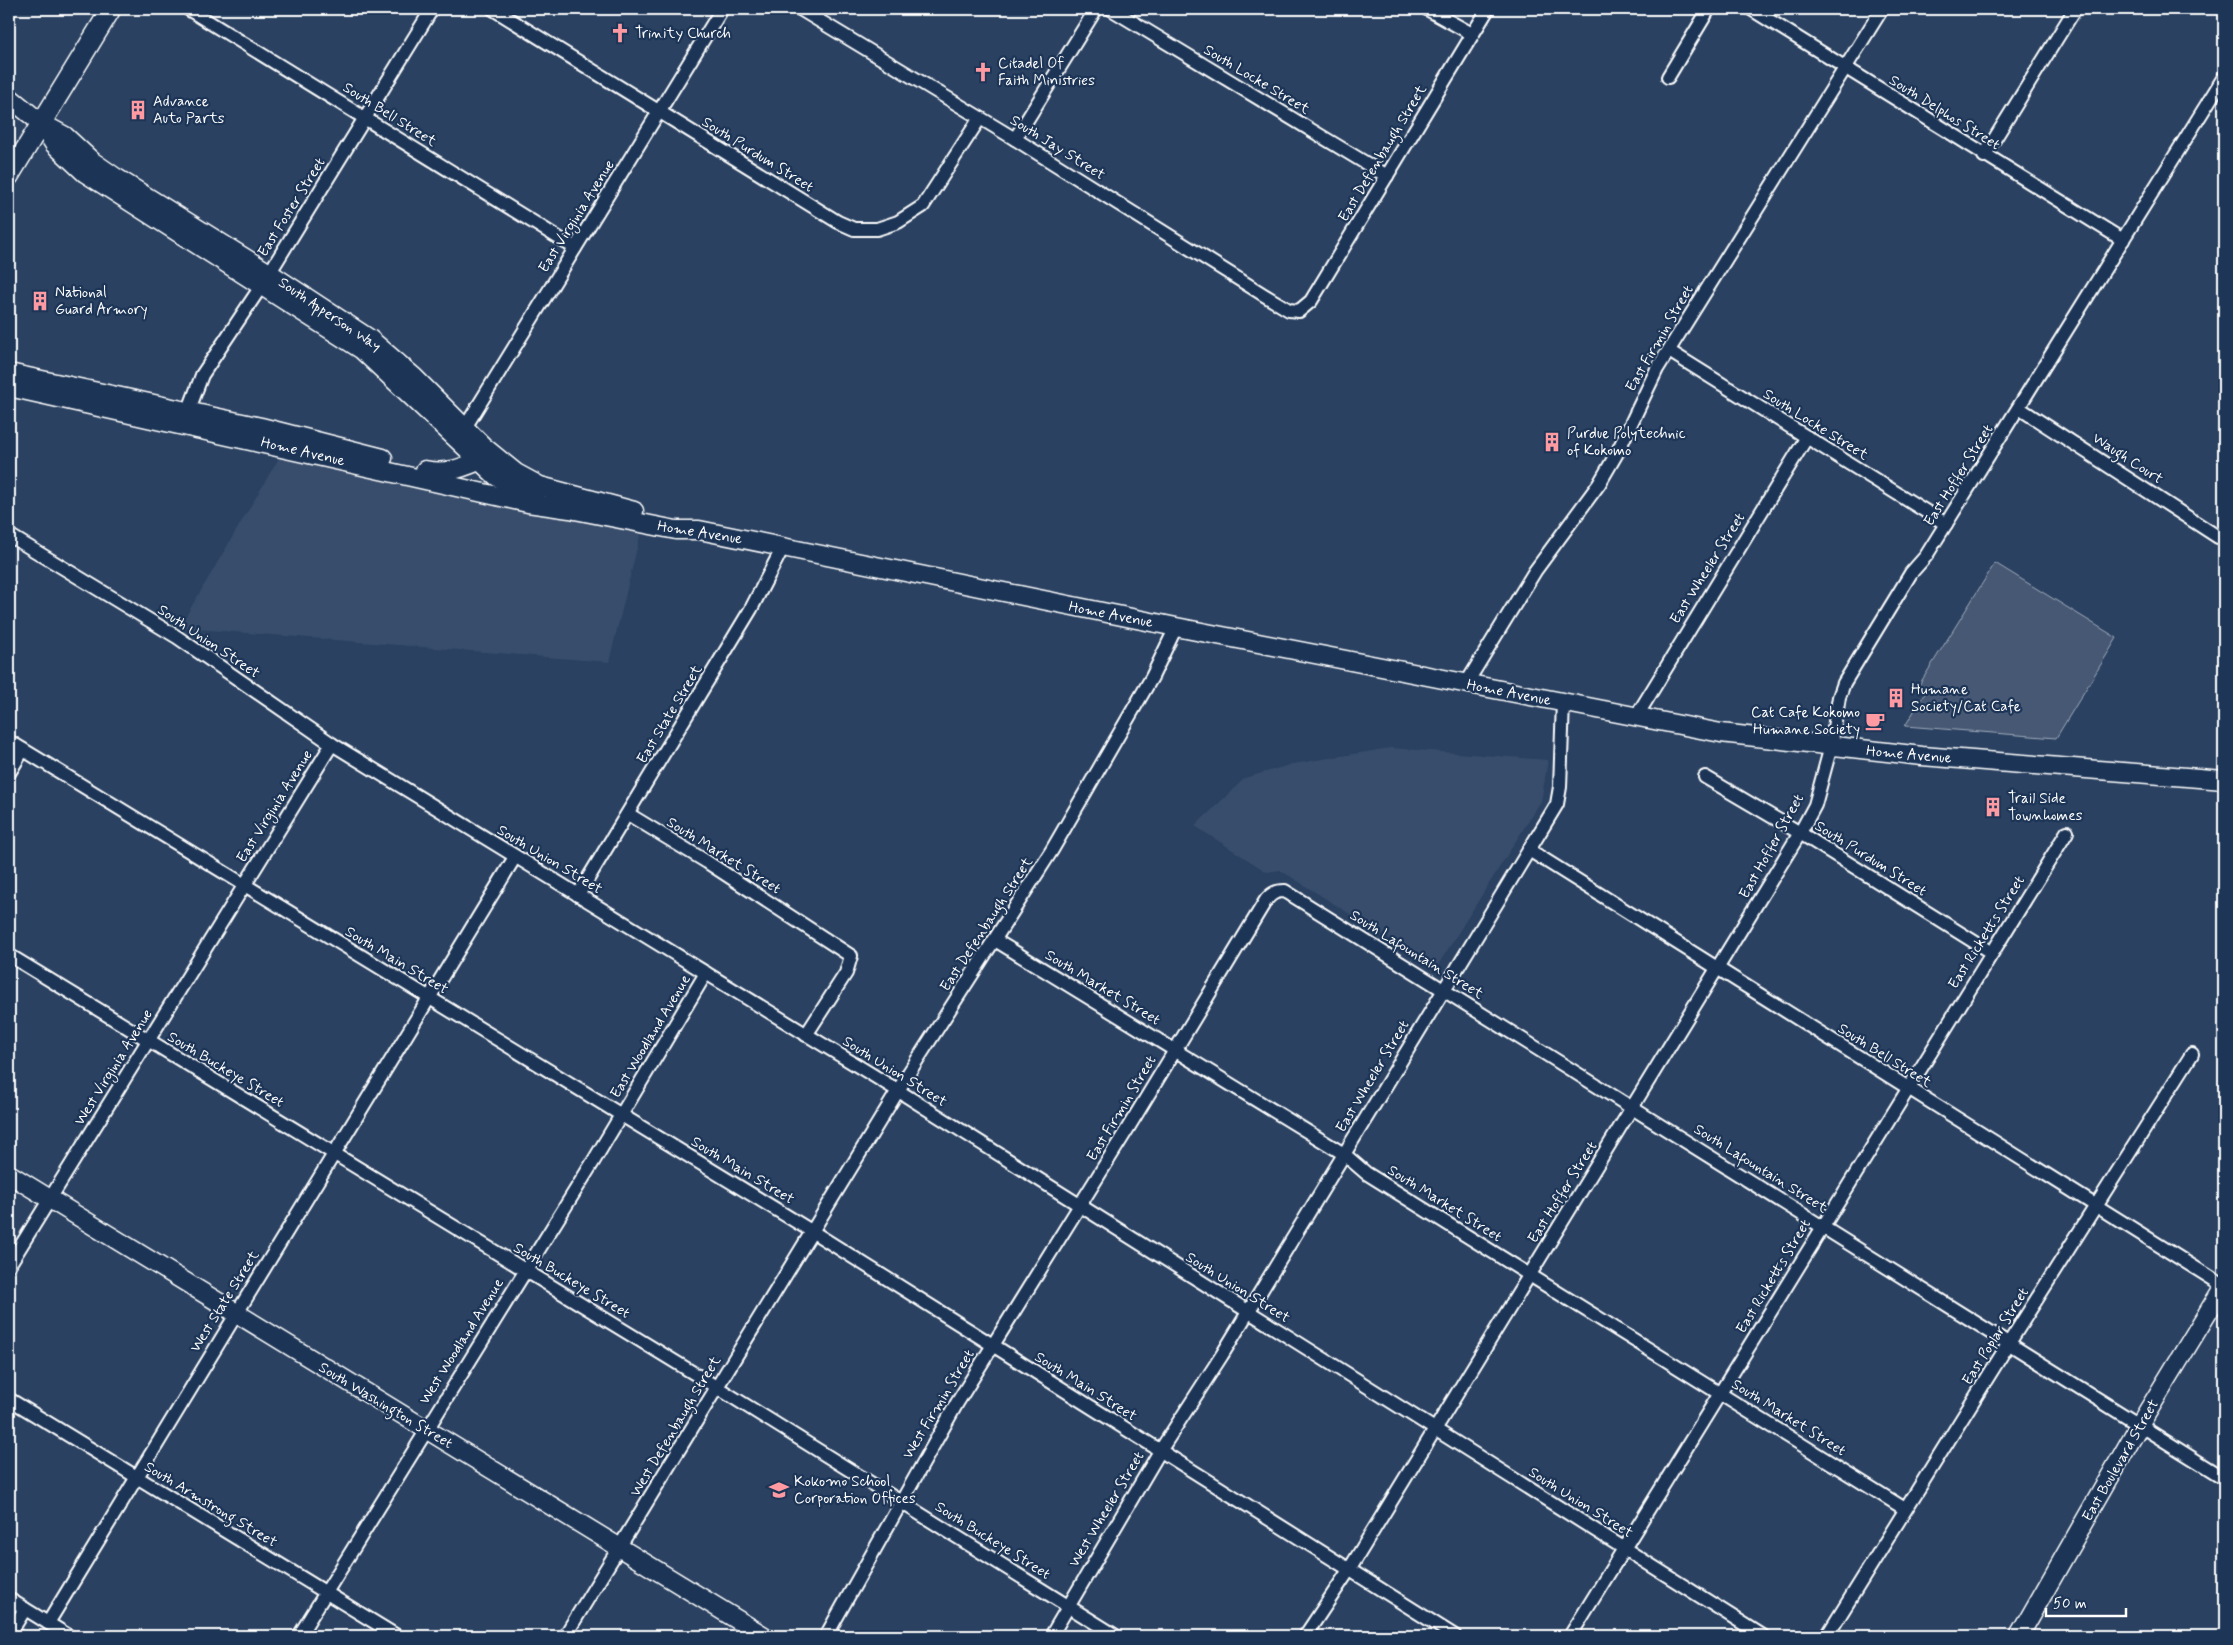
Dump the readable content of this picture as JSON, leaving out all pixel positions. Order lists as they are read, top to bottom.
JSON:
{
  "streets": {
    "main road": [
      "South Apperson Way",
      "Home Avenue",
      "South Washington Street",
      "East Boulevard Street"
    ],
    "street": [
      "South Locke Street",
      "South Delphos Street",
      "South Bell Street",
      "South Jay Street",
      "East Defenbaugh Street",
      "South Purdum Street",
      "East Foster Street",
      "East Virginia Avenue",
      "East Firmin Street",
      "Waugh Court",
      "East Hoffer Street",
      "East Wheeler Street",
      "South Union Street",
      "East State Street",
      "South Market Street",
      "East Ricketts Street",
      "South Lafountain Street",
      "South Main Street",
      "East Woodland Avenue",
      "West Virginia Avenue",
      "South Buckeye Street",
      "West State Street",
      "East Poplar Street",
      "West Woodland Avenue",
      "West Firmin Street",
      "West Defenbaugh Street",
      "South Armstrong Street",
      "West Wheeler Street"
    ]
  },
  "crossings": [
    ["South Locke Street", "East Defenbaugh Street"],
    ["South Locke Street", "East Firmin Street"],
    ["South Locke Street", "East Hoffer Street"],
    ["South Locke Street", "East Wheeler Street"],
    ["South Delphos Street", "East Firmin Street"],
    ["South Delphos Street", "East Hoffer Street"],
    ["South Bell Street", "East Foster Street"],
    ["South Bell Street", "East Virginia Avenue"],
    ["South Bell Street", "East Hoffer Street"],
    ["South Bell Street", "East Wheeler Street"],
    ["South Bell Street", "East Ricketts Street"],
    ["South Bell Street", "East Poplar Street"],
    ["South Bell Street", "East Boulevard Street"],
    ["South Jay Street", "East Defenbaugh Street"],
    ["South Jay Street", "South Purdum Street"],
    ["East Defenbaugh Street", "Home Avenue"],
    ["East Defenbaugh Street", "South Union Street"],
    ["East Defenbaugh Street", "South Market Street"],
    ["East Defenbaugh Street", "South Main Street"],
    ["East Defenbaugh Street", "West Defenbaugh Street"],
    ["South Purdum Street", "East Virginia Avenue"],
    ["South Purdum Street", "East Hoffer Street"],
    ["South Purdum Street", "East Ricketts Street"],
    ["East Foster Street", "South Apperson Way"],
    ["East Foster Street", "Home Avenue"],
    ["East Virginia Avenue", "South Apperson Way"],
    ["East Virginia Avenue", "South Union Street"],
    ["East Virginia Avenue", "South Main Street"],
    ["East Virginia Avenue", "West Virginia Avenue"],
    ["South Apperson Way", "Home Avenue"],
    ["East Firmin Street", "Home Avenue"],
    ["East Firmin Street", "South Union Street"],
    ["East Firmin Street", "South Market Street"],
    ["East Firmin Street", "South Lafountain Street"],
    ["East Firmin Street", "South Main Street"],
    ["East Firmin Street", "West Firmin Street"],
    ["Home Avenue", "East Hoffer Street"],
    ["Home Avenue", "East Wheeler Street"],
    ["Home Avenue", "East State Street"],
    ["Waugh Court", "East Hoffer Street"],
    ["East Hoffer Street", "South Union Street"],
    ["East Hoffer Street", "South Market Street"],
    ["East Hoffer Street", "South Lafountain Street"],
    ["East Hoffer Street", "South Main Street"],
    ["East Wheeler Street", "South Union Street"],
    ["East Wheeler Street", "South Market Street"],
    ["East Wheeler Street", "South Lafountain Street"],
    ["East Wheeler Street", "South Main Street"],
    ["East Wheeler Street", "West Wheeler Street"],
    ["South Union Street", "East State Street"],
    ["South Union Street", "South Market Street"],
    ["South Union Street", "East Ricketts Street"],
    ["South Union Street", "East Woodland Avenue"],
    ["East State Street", "South Market Street"],
    ["South Market Street", "East Ricketts Street"],
    ["South Market Street", "East Poplar Street"],
    ["East Ricketts Street", "South Lafountain Street"],
    ["South Lafountain Street", "East Poplar Street"],
    ["South Lafountain Street", "East Boulevard Street"],
    ["South Main Street", "East Woodland Avenue"],
    ["South Main Street", "West Virginia Avenue"],
    ["South Main Street", "West State Street"],
    ["South Main Street", "West Woodland Avenue"],
    ["South Main Street", "West Firmin Street"],
    ["South Main Street", "West Defenbaugh Street"],
    ["South Main Street", "West Wheeler Street"],
    ["East Woodland Avenue", "West Woodland Avenue"],
    ["West Virginia Avenue", "South Buckeye Street"],
    ["West Virginia Avenue", "South Washington Street"],
    ["South Buckeye Street", "West State Street"],
    ["South Buckeye Street", "West Woodland Avenue"],
    ["South Buckeye Street", "West Firmin Street"],
    ["South Buckeye Street", "West Defenbaugh Street"],
    ["South Buckeye Street", "West Wheeler Street"],
    ["West State Street", "South Washington Street"],
    ["West State Street", "South Armstrong Street"],
    ["West Woodland Avenue", "South Washington Street"],
    ["West Woodland Avenue", "South Armstrong Street"],
    ["South Washington Street", "West Defenbaugh Street"]
  ],
  "places": {
    "church": ["Trinity Church", "Citadel Of Faith Ministries"],
    "building": [
      "Advance Auto Parts",
      "National Guard Armory",
      "Purdue Polytechnic of Kokomo",
      "Humane Society/Cat Cafe",
      "Trail Side Townhomes"
    ],
    "cafe": ["Cat Cafe Kokomo Humane Society"],
    "school or university": ["Kokomo School Corporation Offices"]
  },
  "scale_bar": "50 m"
}
